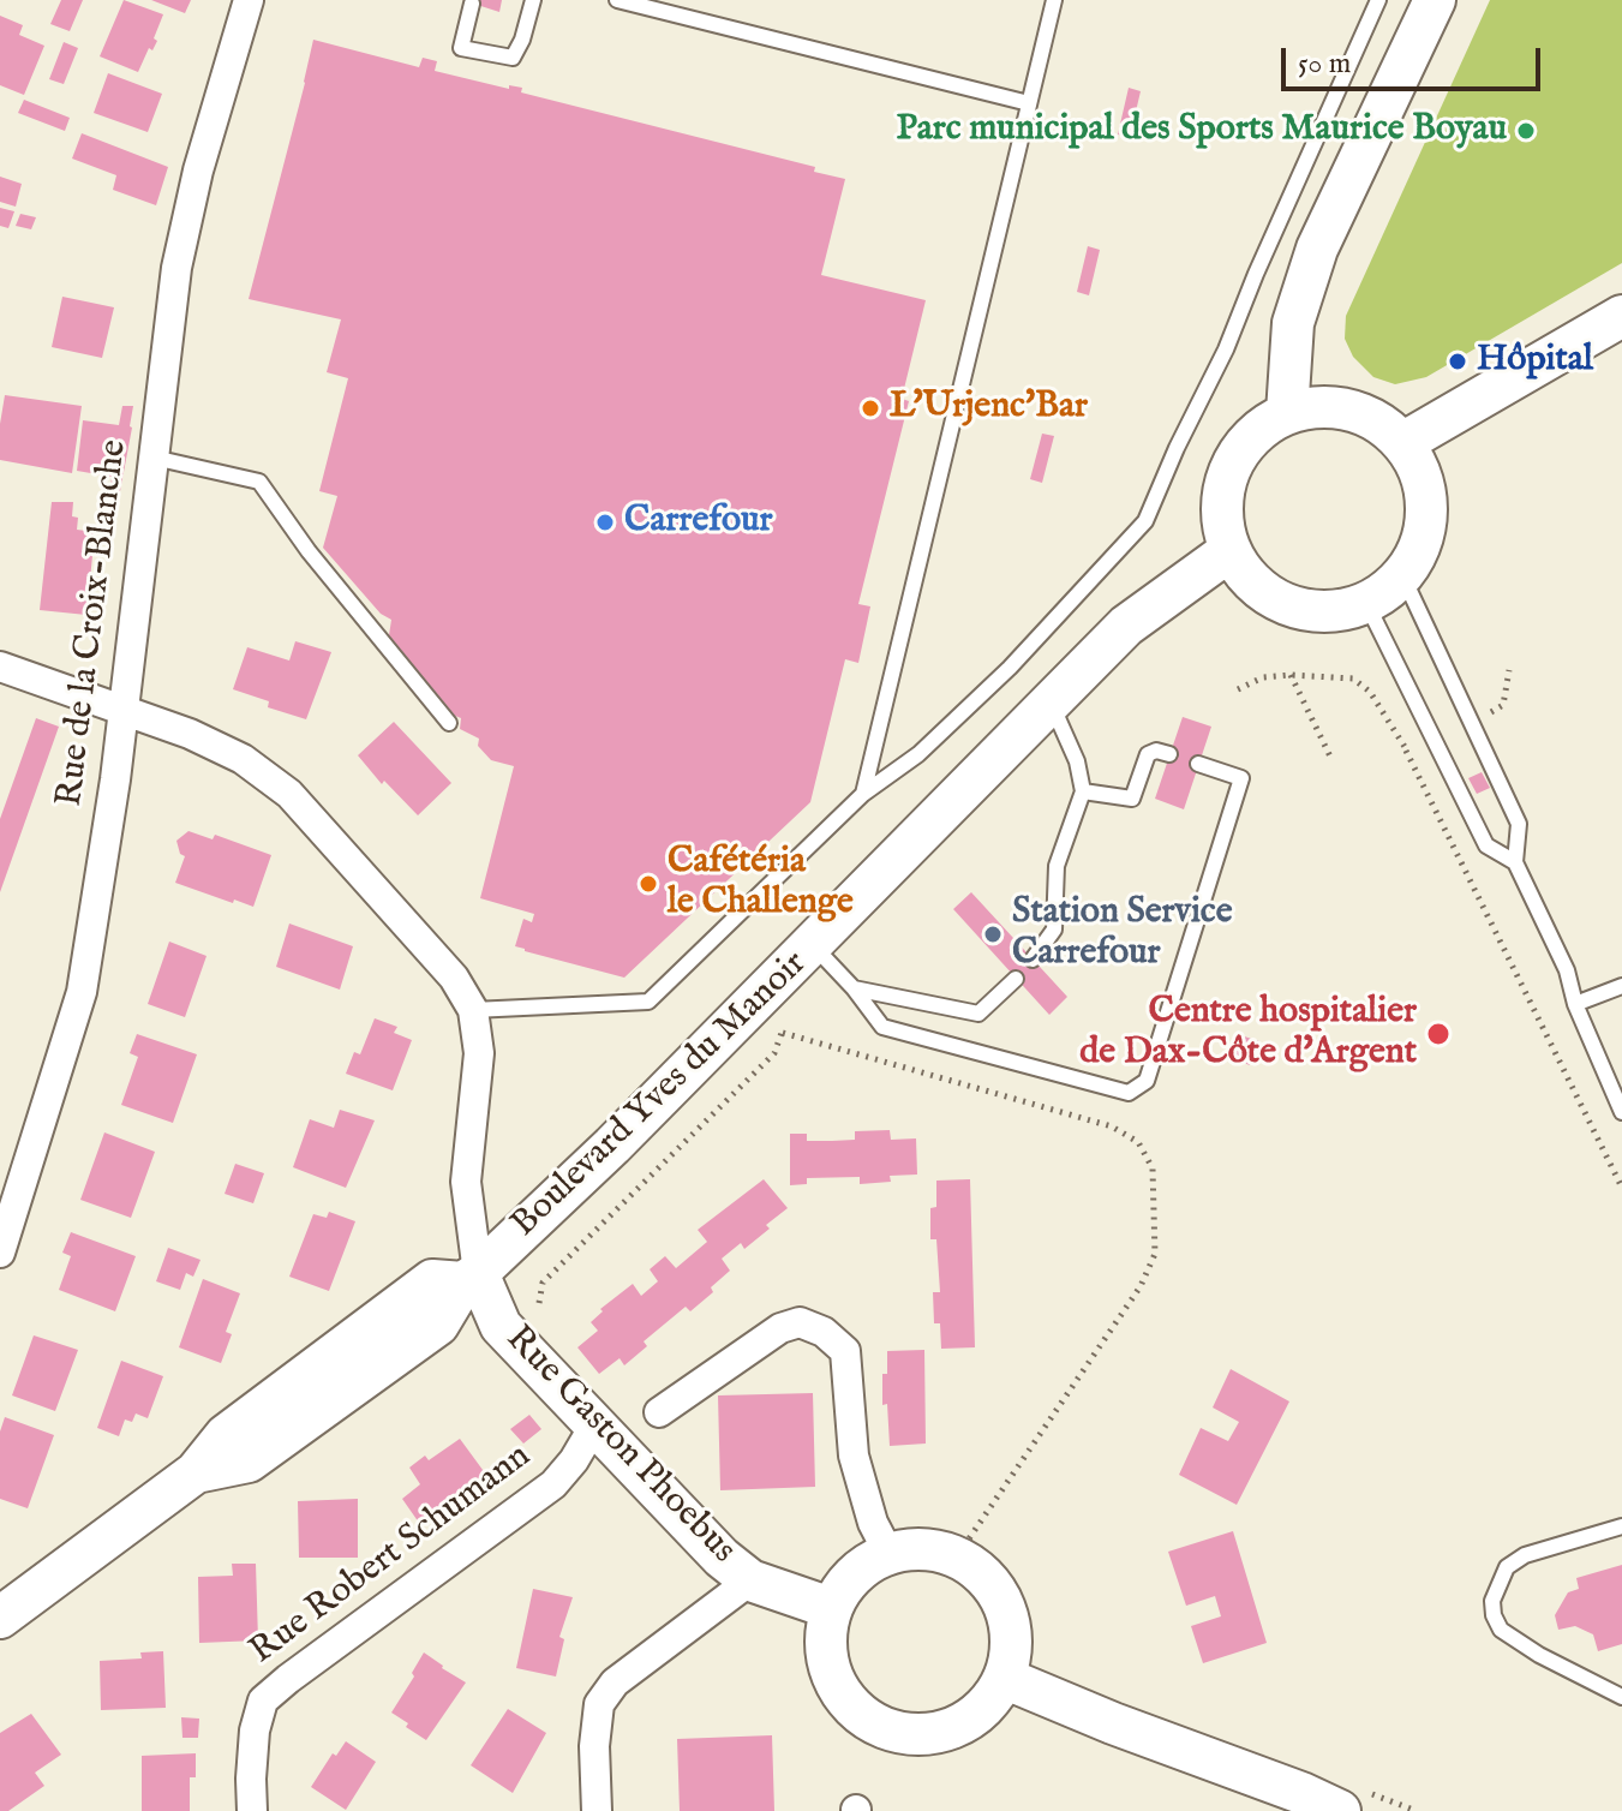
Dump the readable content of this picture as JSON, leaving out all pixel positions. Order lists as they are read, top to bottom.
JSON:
{
  "streets": {
    "main road": ["Boulevard Yves du Manoir", "Rue Gaston Phoebus"],
    "street": ["Rue de la Croix-Blanche", "Rue Robert Schumann"]
  },
  "crossings": [
    ["Rue de la Croix-Blanche", "Rue Gaston Phoebus"],
    ["Boulevard Yves du Manoir", "Rue Gaston Phoebus"],
    ["Rue Gaston Phoebus", "Rue Robert Schumann"]
  ],
  "places": [
    "Parc municipal des Sports Maurice Boyau",
    "Hôpital",
    "L'Urjenc'Bar",
    "Carrefour",
    "Cafétéria le Challenge",
    "Station Service Carrefour",
    "Centre hospitalier de Dax-Côte d'Argent"
  ],
  "scale_bar": "50 m"
}
